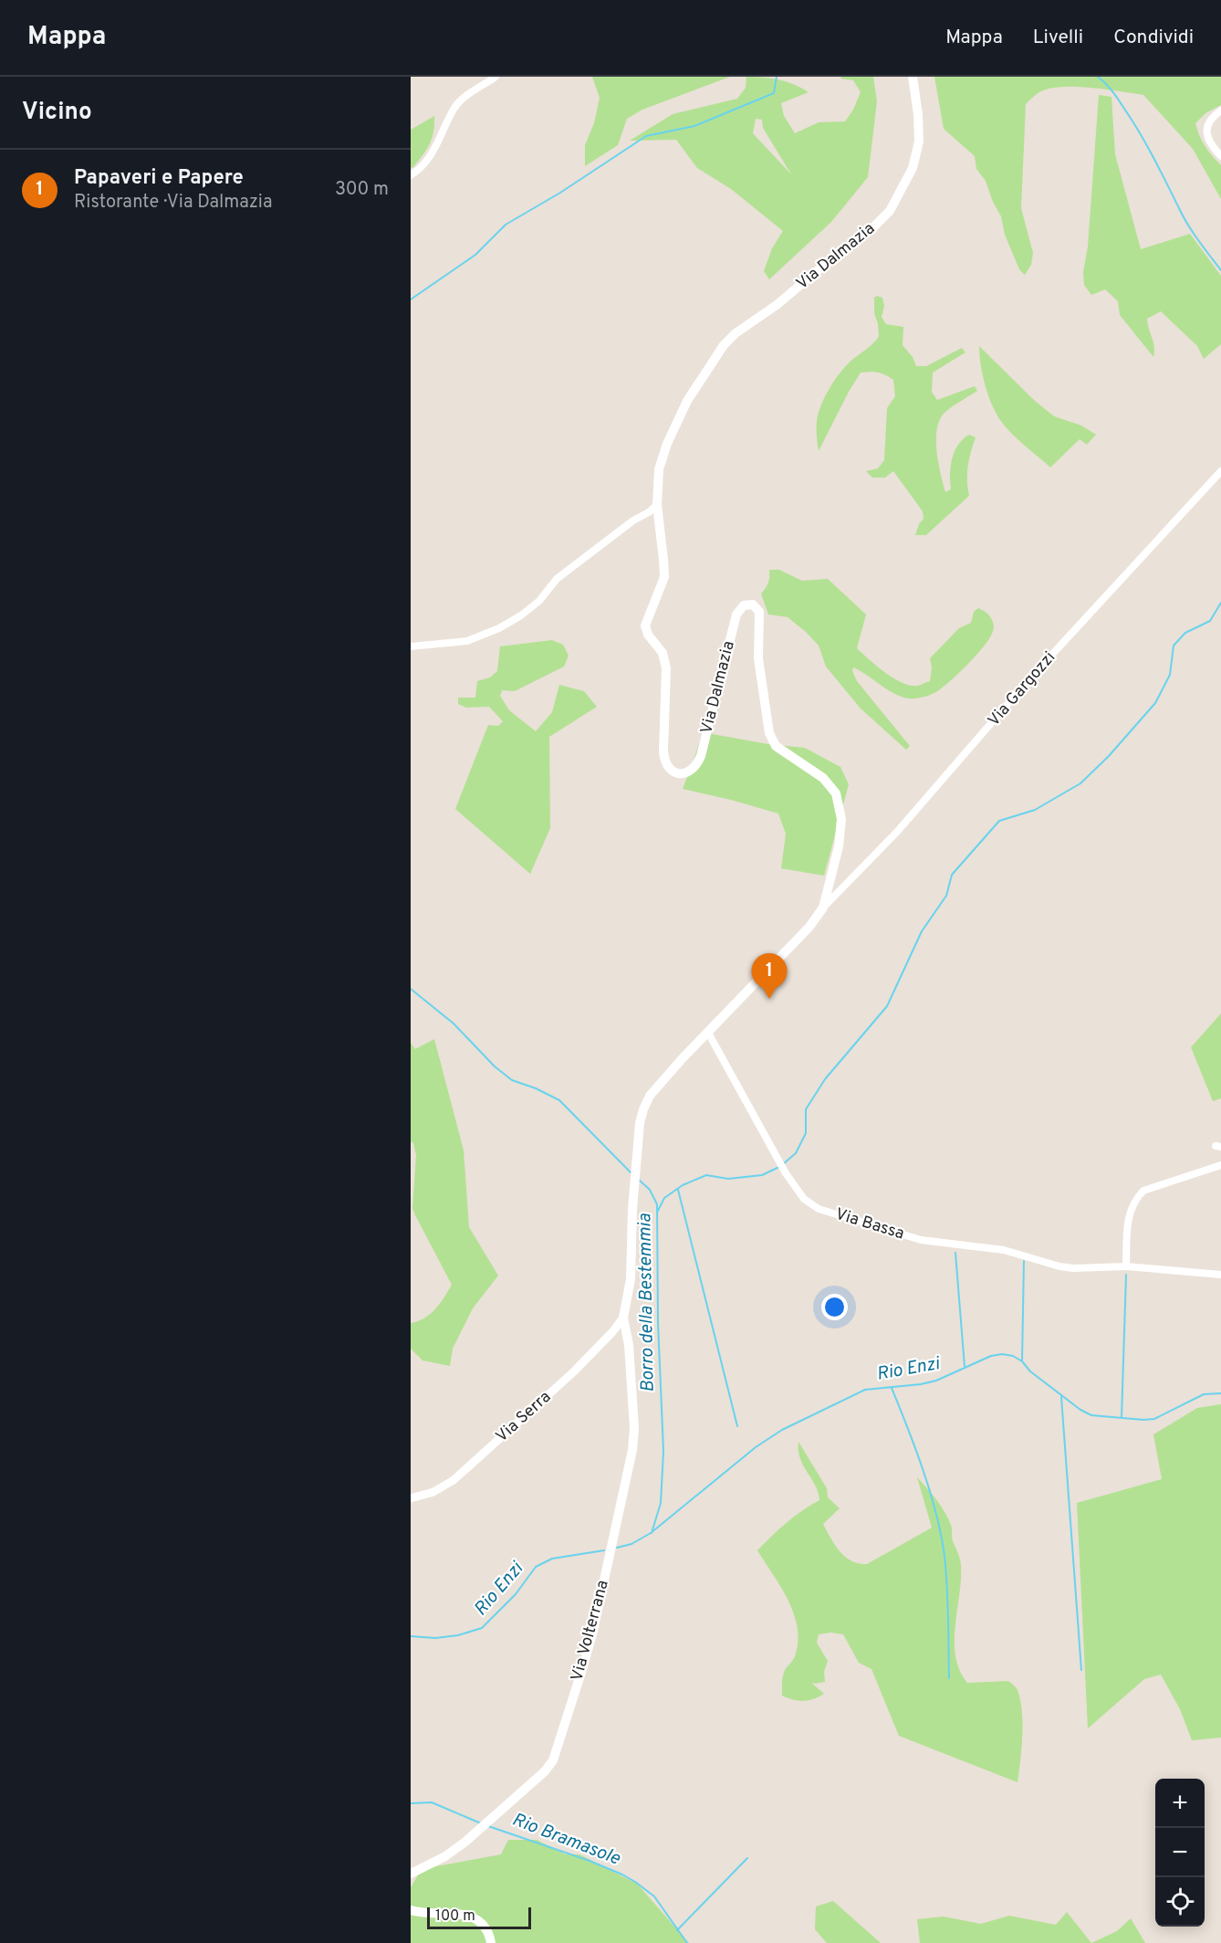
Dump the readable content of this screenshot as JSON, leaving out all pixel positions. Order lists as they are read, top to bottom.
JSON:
{
  "streets": {
    "main road": ["Via Dalmazia", "Via Volterrana"],
    "street": ["Via Gargozzi", "Via Bassa", "Via Serra"]
  },
  "crossings": [
    ["Via Dalmazia", "Via Gargozzi"],
    ["Via Dalmazia", "Via Bassa"],
    ["Via Dalmazia", "Via Serra"],
    ["Via Dalmazia", "Via Volterrana"],
    ["Via Serra", "Via Volterrana"]
  ],
  "water": ["Borro della Bestemmia", "Rio Enzi", "Rio Bramasole"],
  "scale_bar": "100 m",
  "page": {
    "header": "Mappa",
    "nav": ["Mappa", "Livelli", "Condividi"],
    "heading": "Vicino",
    "list": [
      {
        "mark": "1",
        "name": "Papaveri e Papere",
        "note": "Ristorante · Via Dalmazia",
        "value": "300 m"
      }
    ],
    "pins": "1",
    "map_buttons": ["+", "−"],
    "scale": "100 m"
  }
}
